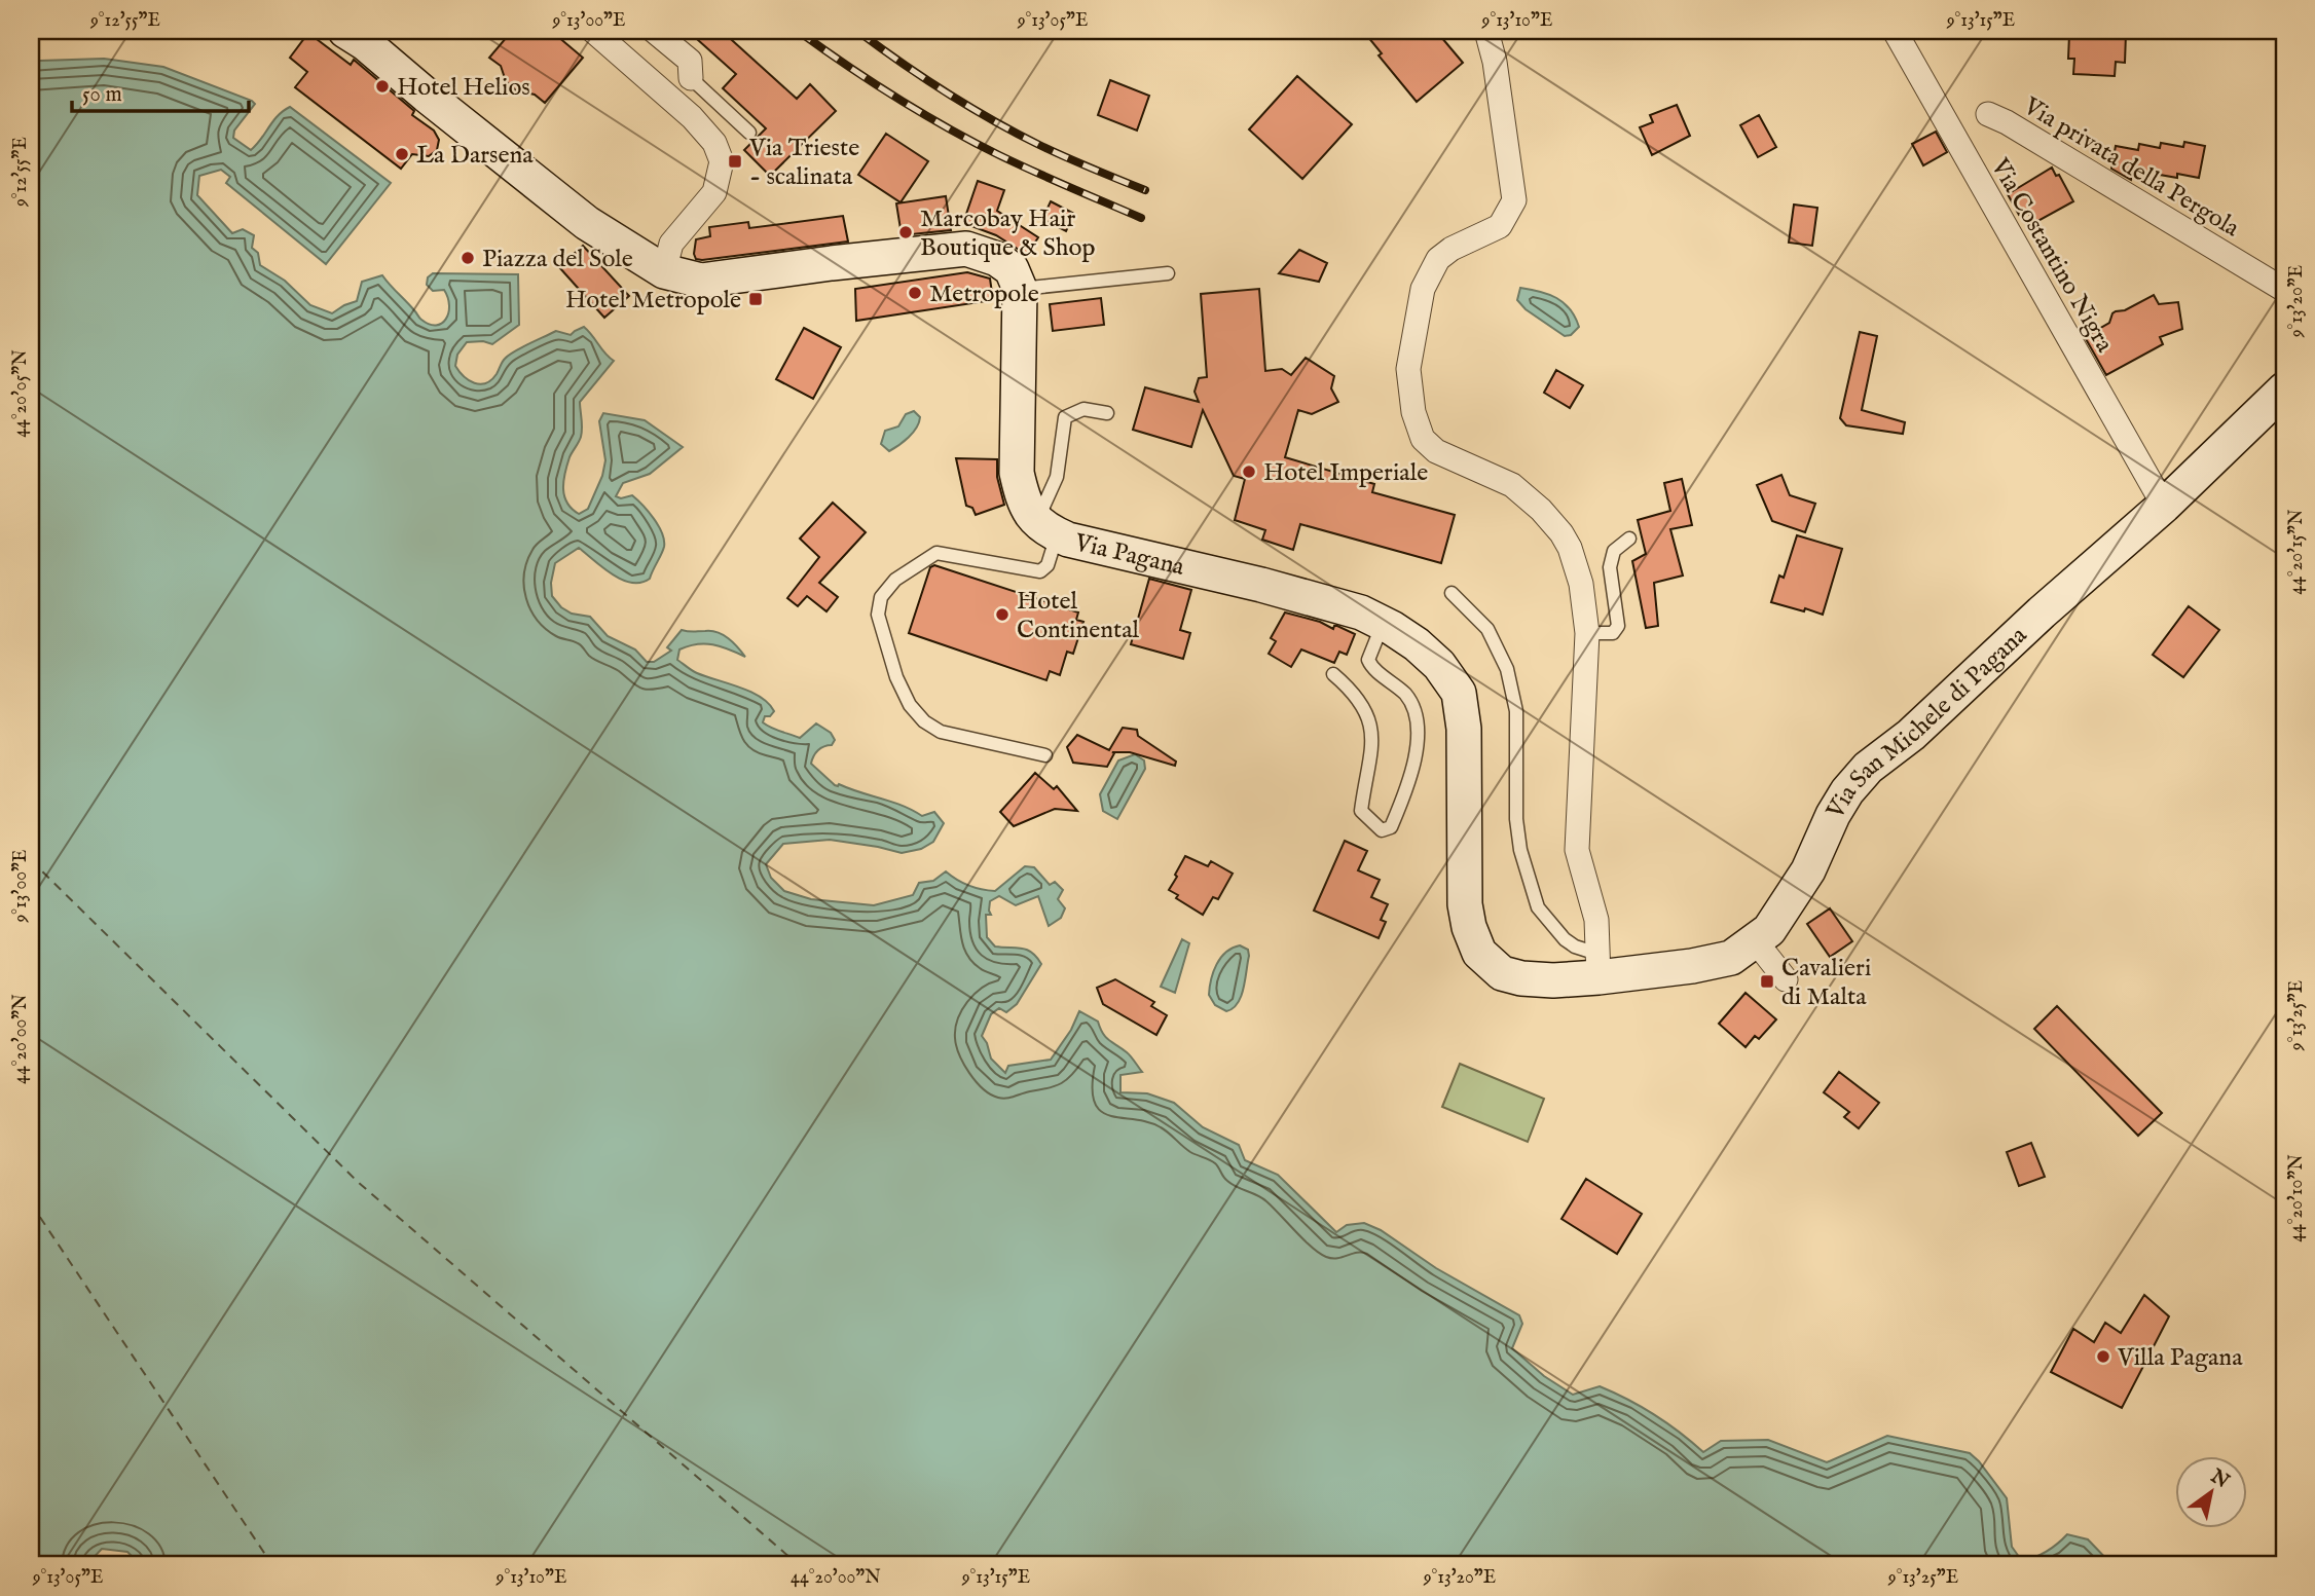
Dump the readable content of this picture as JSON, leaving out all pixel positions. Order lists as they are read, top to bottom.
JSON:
{
  "streets": {
    "main road": ["Via Pagana", "Via San Michele di Pagana"],
    "street": ["Via privata della Pergola", "Via Costantino Nigra"]
  },
  "crossings": [
    ["Via Costantino Nigra", "Via San Michele di Pagana"],
    ["Via Pagana", "Via San Michele di Pagana"]
  ],
  "places": {
    "other": [
      "Hotel Helios",
      "La Darsena",
      "Marcobay Hair Boutique & Shop",
      "Piazza del Sole",
      "Metropole",
      "Hotel Imperiale",
      "Hotel Continental",
      "Villa Pagana"
    ],
    "transit": ["Via Trieste - scalinata", "Hotel Metropole", "Cavalieri di Malta"]
  },
  "scale_bar": "50 m",
  "north": "top right",
  "coordinates": [
    "9°12'55\"E",
    "9°13'00\"E",
    "9°13'05\"E",
    "9°13'10\"E",
    "9°13'15\"E",
    "9°13'20\"E",
    "44°20'05\"N",
    "44°20'15\"N",
    "9°13'25\"E",
    "44°20'00\"N",
    "44°20'10\"N"
  ]
}
